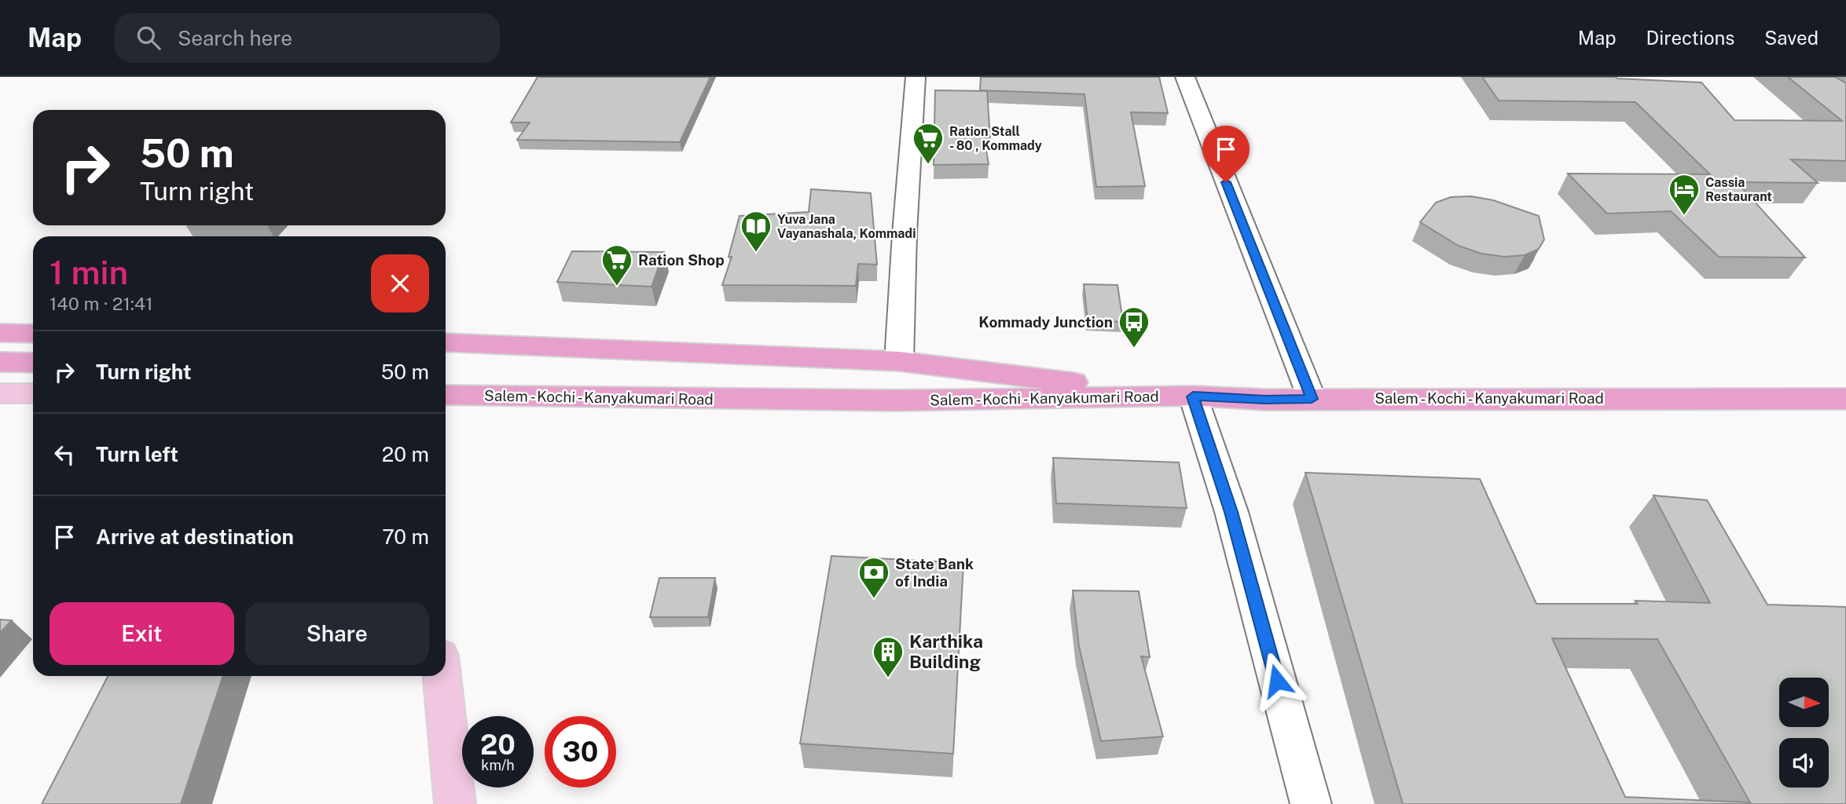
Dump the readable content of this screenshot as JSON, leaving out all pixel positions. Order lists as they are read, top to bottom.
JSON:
{
  "streets": {
    "highway": ["Salem - Kochi - Kanyakumari Road"]
  },
  "places": {
    "supermarket": ["Ration Stall - 80 , Kommady", "Ration Shop"],
    "hotel": ["Cassia Restaurant"],
    "library": ["Yuva Jana Vayanashala, Kommadi"],
    "bus stop": ["Kommady Junction"],
    "bank": ["State Bank of India"],
    "building": ["Karthika Building"]
  },
  "north": "right",
  "page": {
    "header": "Map",
    "search": "Search here",
    "nav": ["Map", "Directions", "Saved"],
    "turn": ["50 m", "Turn right"],
    "heading": ["1 min", "140 m · 21:41"],
    "list": [
      {
        "name": "Turn right",
        "value": "50 m"
      },
      {
        "name": "Turn left",
        "value": "20 m"
      },
      {
        "name": "Arrive at destination",
        "value": "70 m"
      }
    ],
    "buttons": ["Exit", "Share"],
    "speed": "20 km/h",
    "limit": "30"
  }
}
